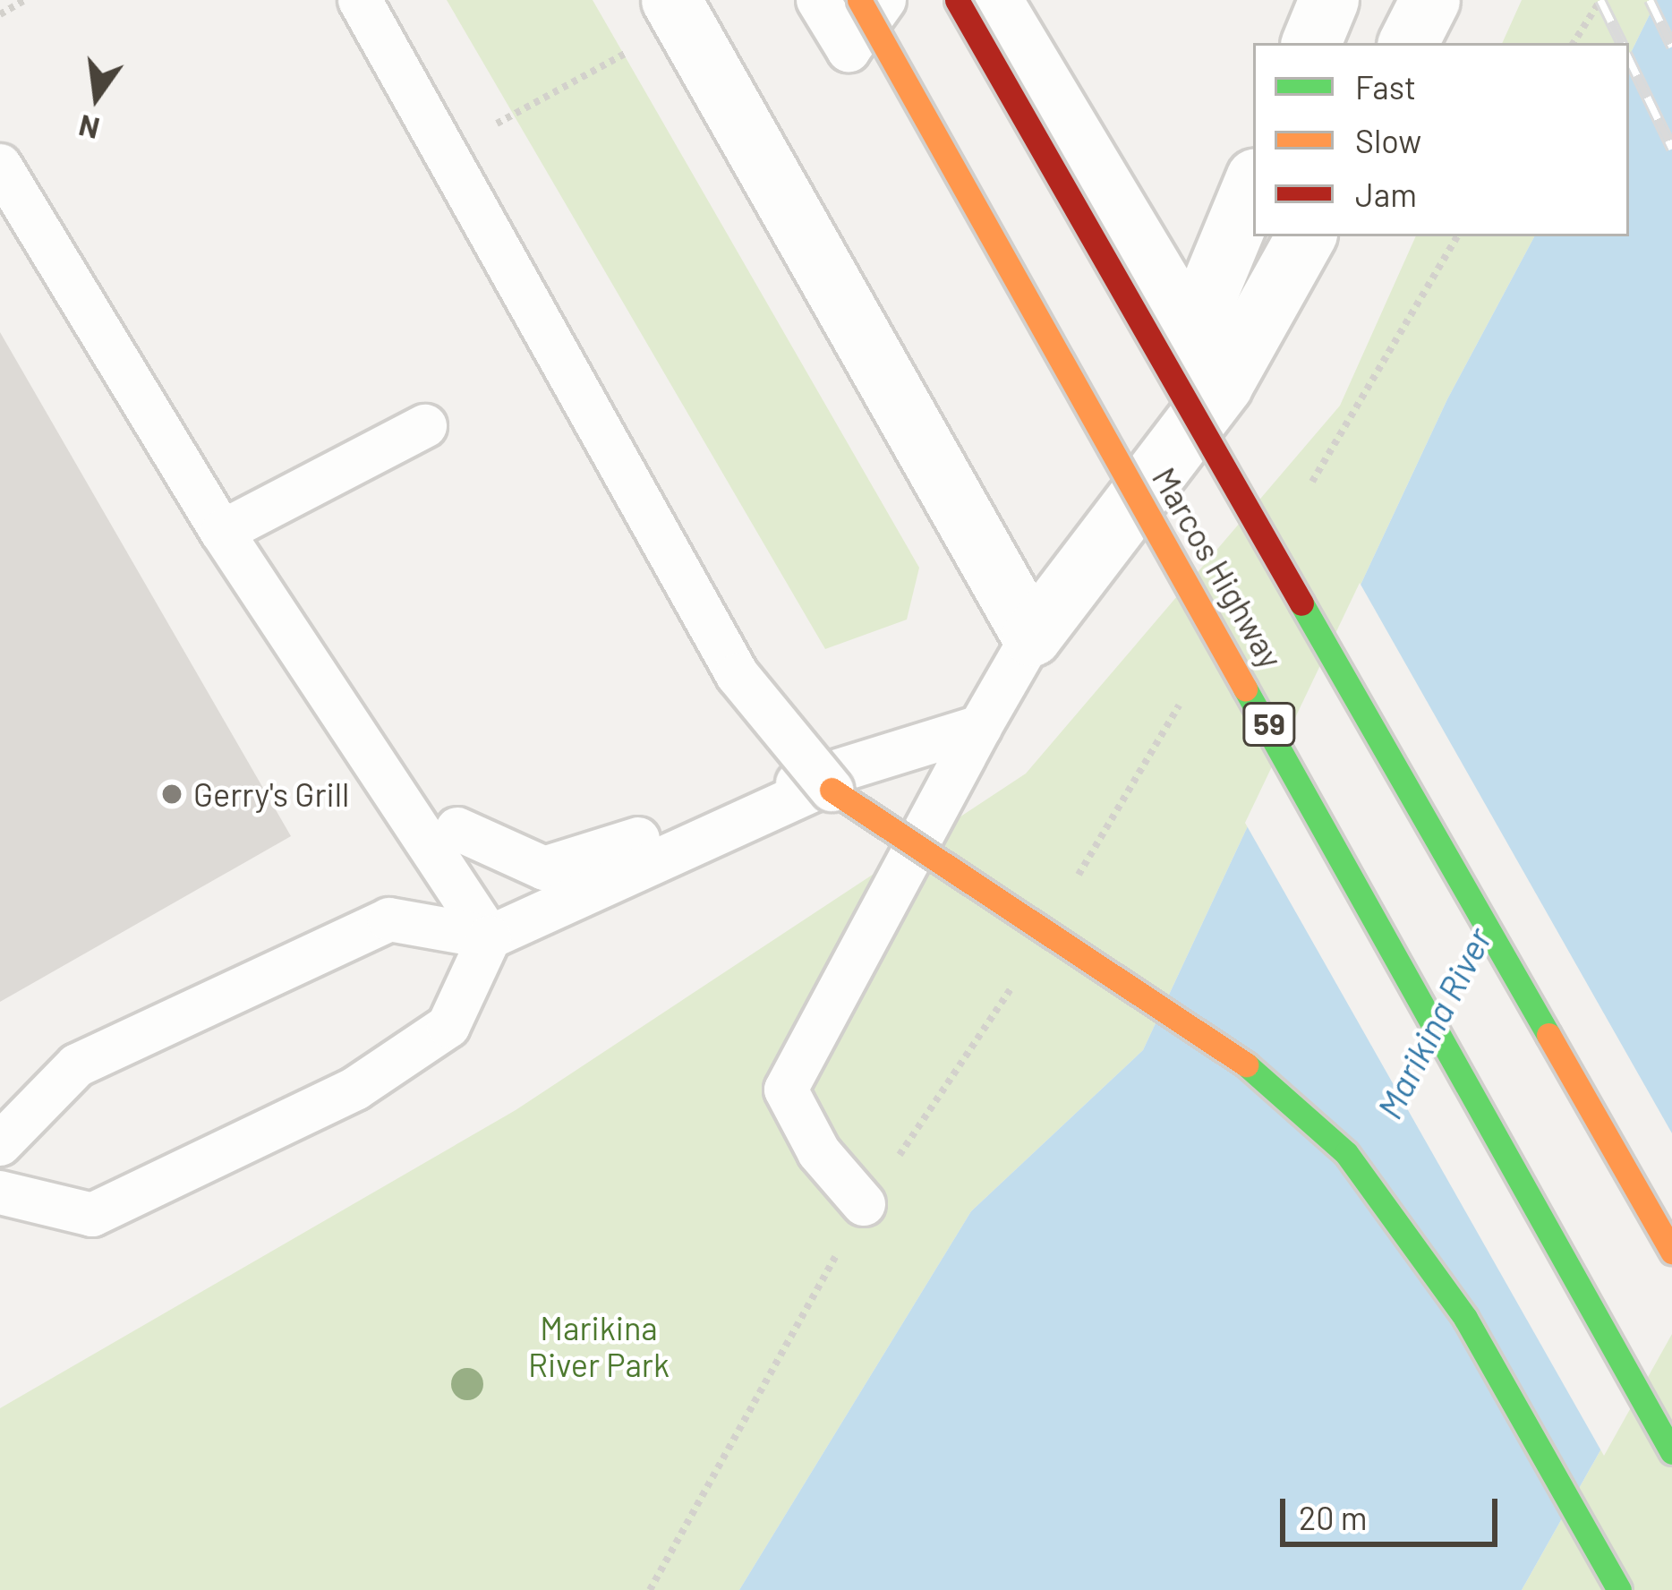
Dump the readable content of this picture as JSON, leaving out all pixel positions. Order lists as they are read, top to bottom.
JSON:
{
  "streets": {
    "main road": ["Marcos Highway", "59"]
  },
  "water": ["Marikina River"],
  "parks": ["Marikina River Park"],
  "places": ["Gerry's Grill"],
  "legend": ["Fast", "Slow", "Jam"],
  "scale_bar": "20 m",
  "north": "bottom"
}
